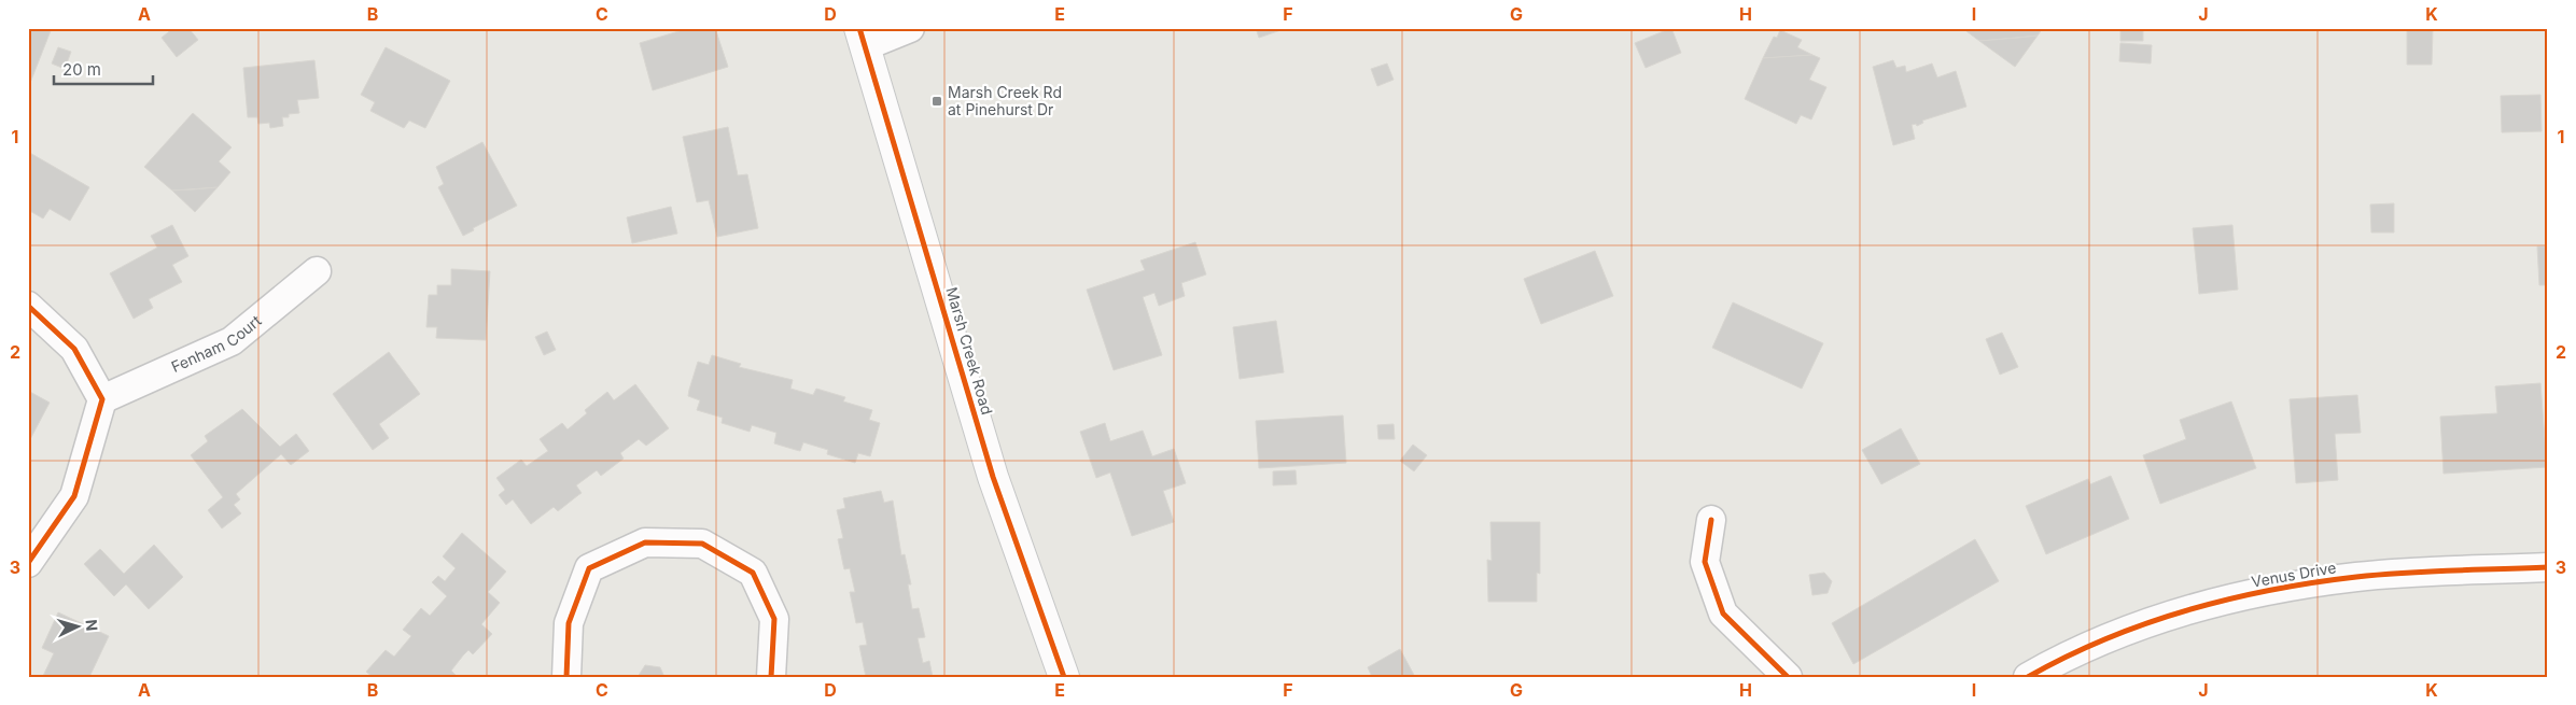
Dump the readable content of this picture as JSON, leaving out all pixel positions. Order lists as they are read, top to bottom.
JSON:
{
  "streets": {
    "street": ["Fenham Court", "Marsh Creek Road", "Venus Drive"]
  },
  "places": {
    "transit": ["Marsh Creek Rd at Pinehurst Dr"]
  },
  "scale_bar": "20 m",
  "north": "right",
  "grid": {
    "columns": [
      "A",
      "B",
      "C",
      "D",
      "E",
      "F",
      "G",
      "H",
      "I",
      "J",
      "K"
    ],
    "rows": ["1", "2", "3"]
  }
}
